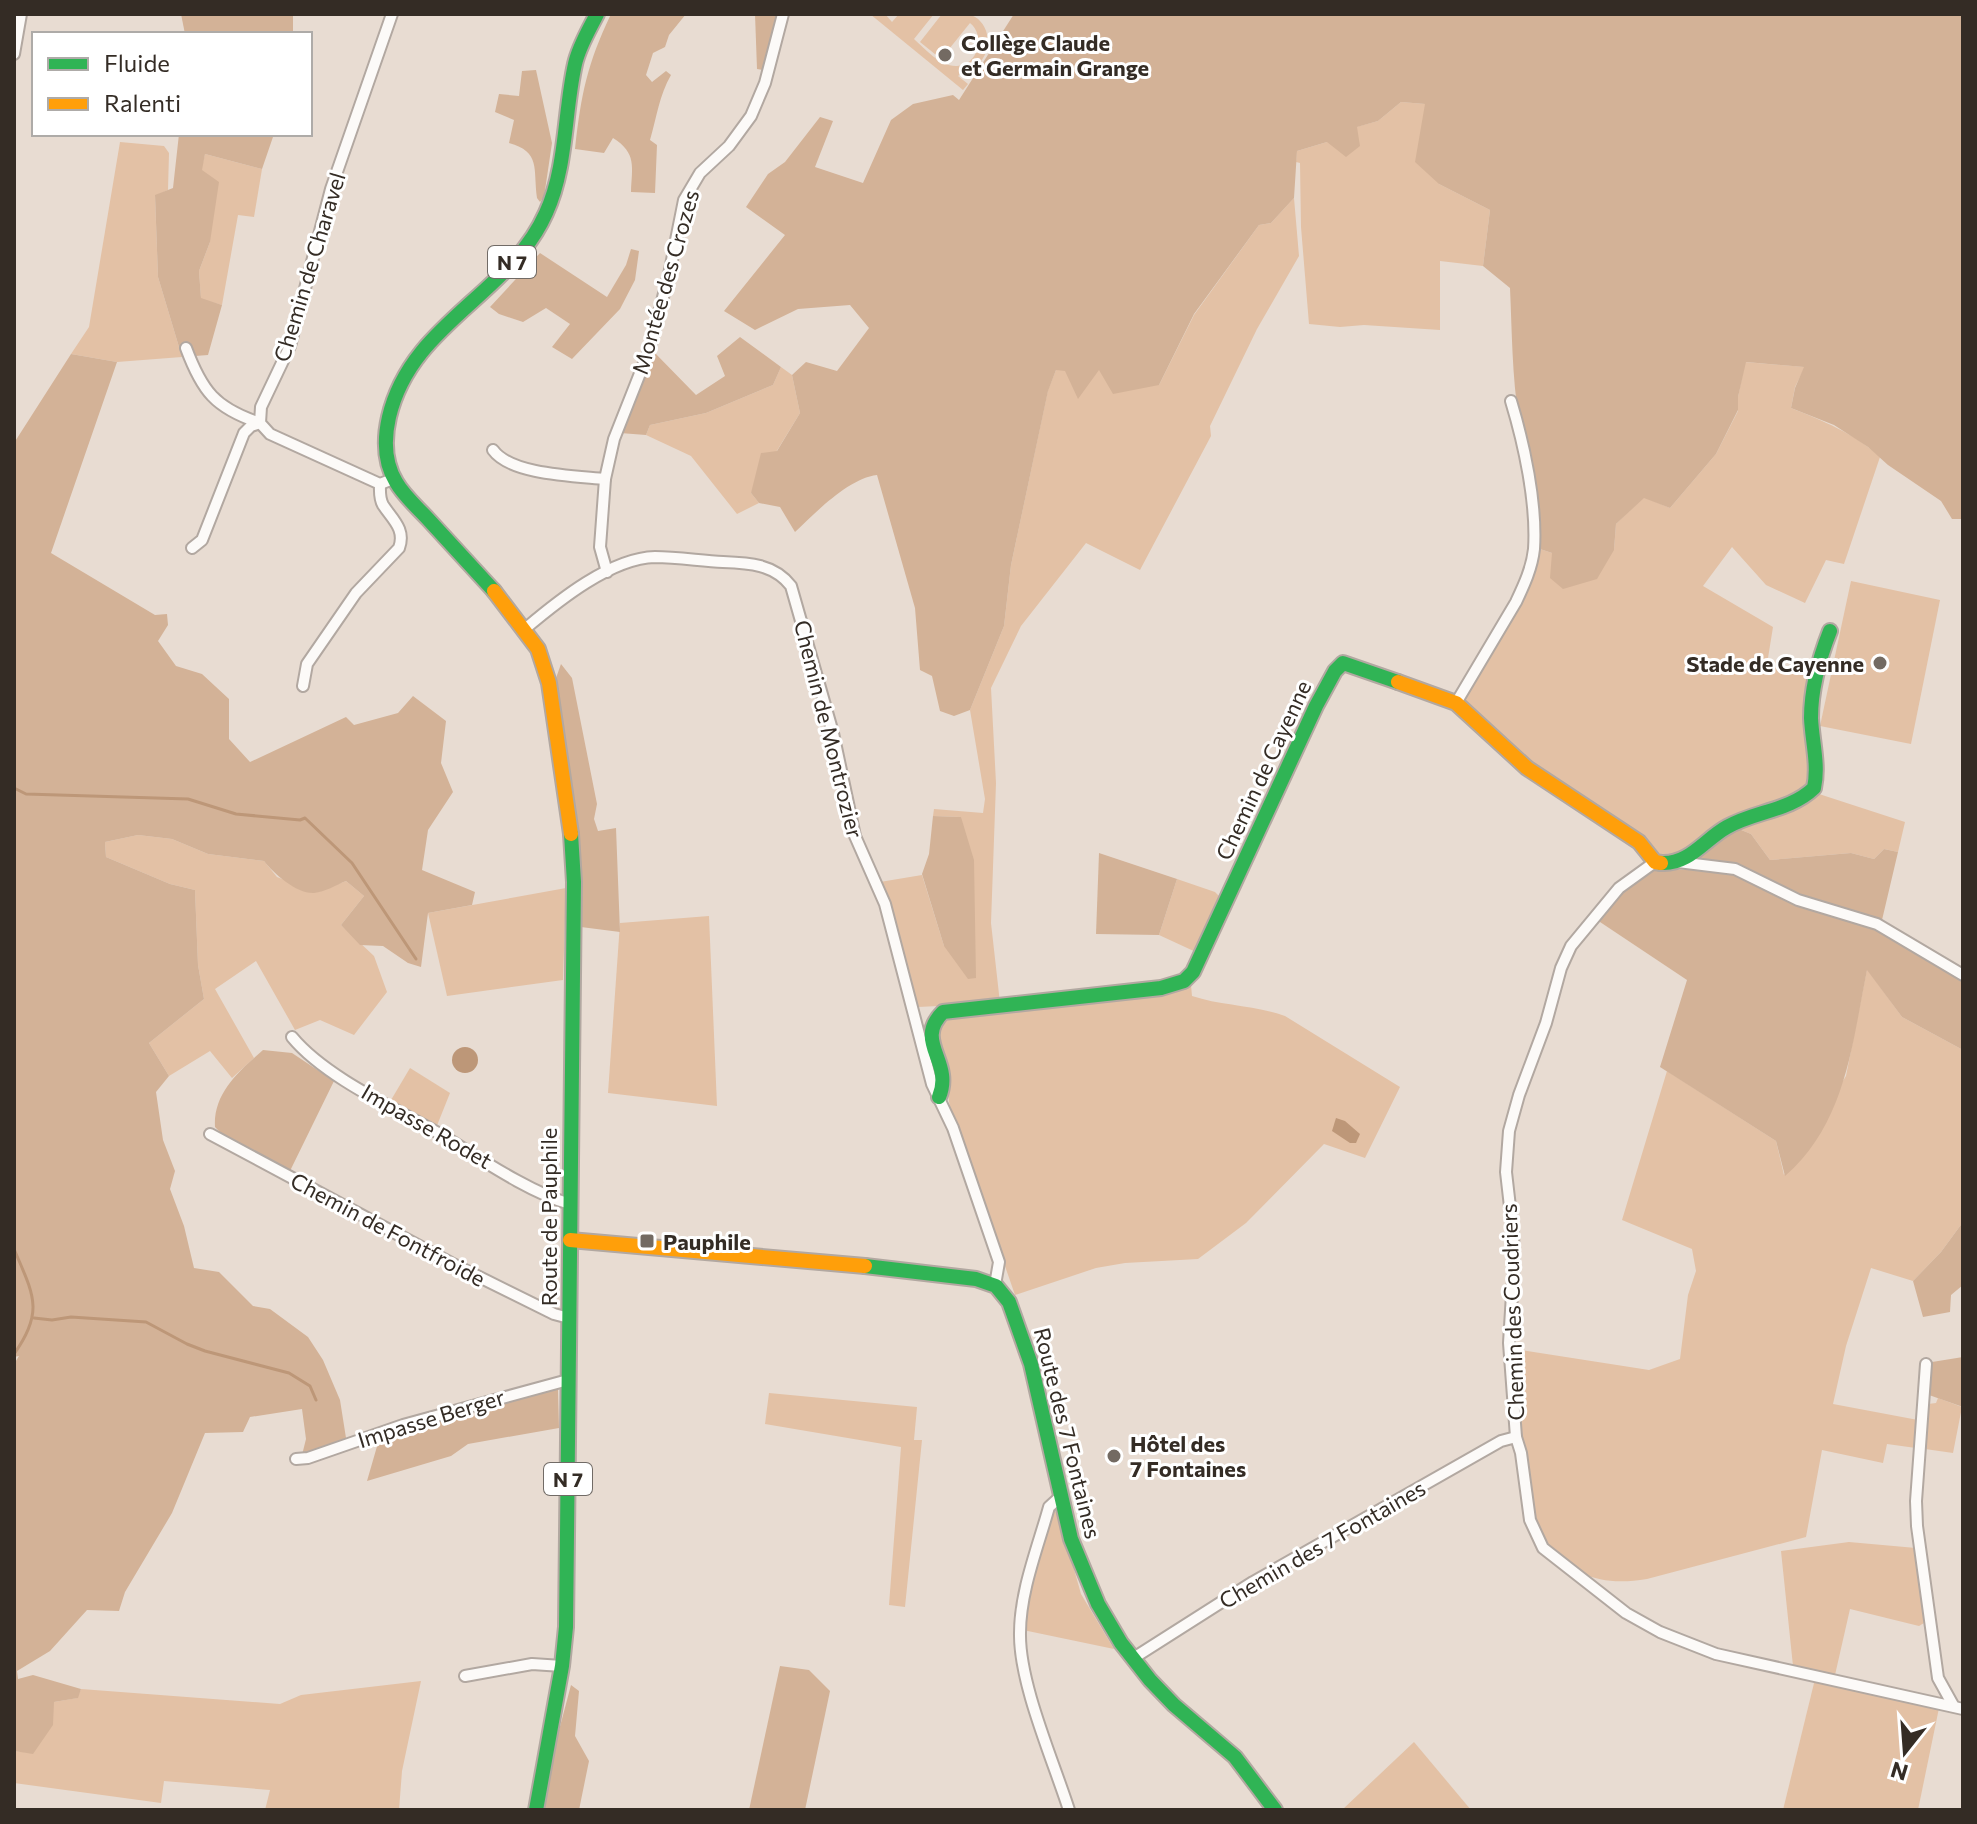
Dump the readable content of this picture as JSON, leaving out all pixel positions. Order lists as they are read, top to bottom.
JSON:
{
  "streets": {
    "street": [
      "N 7",
      "Chemin de Charavel",
      "Montée des Crozes",
      "Chemin de Montrozier",
      "Chemin de Cayenne",
      "Impasse Rodet",
      "Route de Pauphile",
      "Chemin de Fontfroide",
      "Chemin des Coudriers",
      "Impasse Berger",
      "Route des 7 Fontaines",
      "Chemin des 7 Fontaines"
    ]
  },
  "crossings": [
    ["N 7", "Chemin de Montrozier"],
    ["N 7", "Route de Pauphile"],
    ["Montée des Crozes", "Chemin de Montrozier"],
    ["Chemin de Montrozier", "Chemin de Cayenne"],
    ["Chemin de Montrozier", "Route de Pauphile"],
    ["Chemin de Montrozier", "Route des 7 Fontaines"],
    ["Chemin de Cayenne", "Chemin des Coudriers"],
    ["Impasse Rodet", "Route de Pauphile"],
    ["Route de Pauphile", "Chemin de Fontfroide"],
    ["Route de Pauphile", "Impasse Berger"],
    ["Chemin des Coudriers", "Chemin des 7 Fontaines"],
    ["Route des 7 Fontaines", "Chemin des 7 Fontaines"]
  ],
  "places": {
    "other": ["Collège Claude et Germain Grange", "Stade de Cayenne", "Hôtel des 7 Fontaines"],
    "transit": ["Pauphile"]
  },
  "legend": ["Fluide", "Ralenti"],
  "north": "bottom"
}
